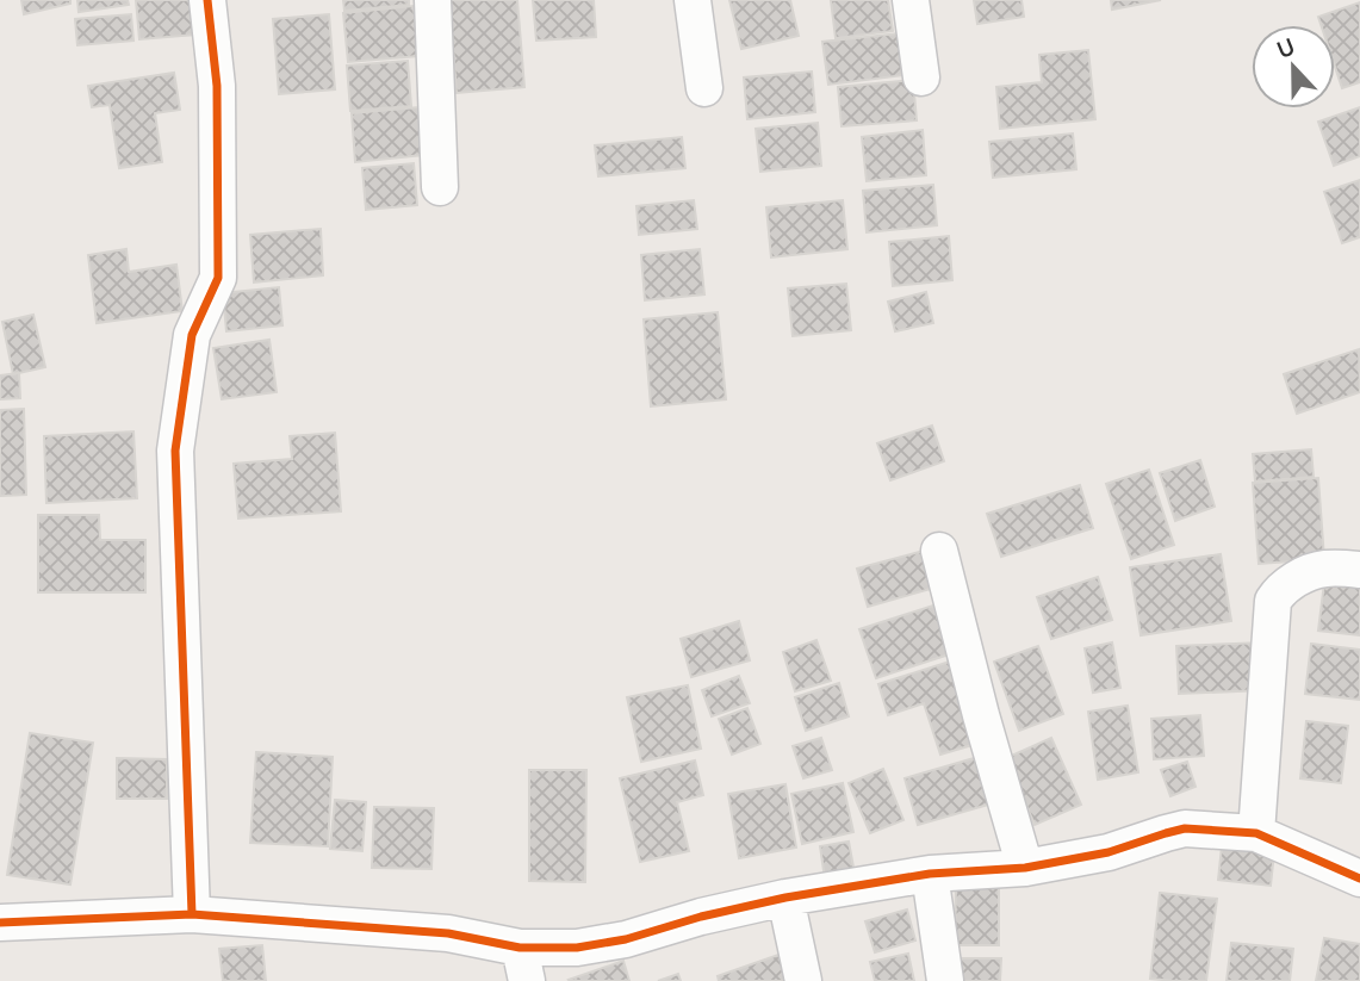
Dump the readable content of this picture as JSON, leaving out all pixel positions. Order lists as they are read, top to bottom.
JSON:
{
  "north": "top"
}
